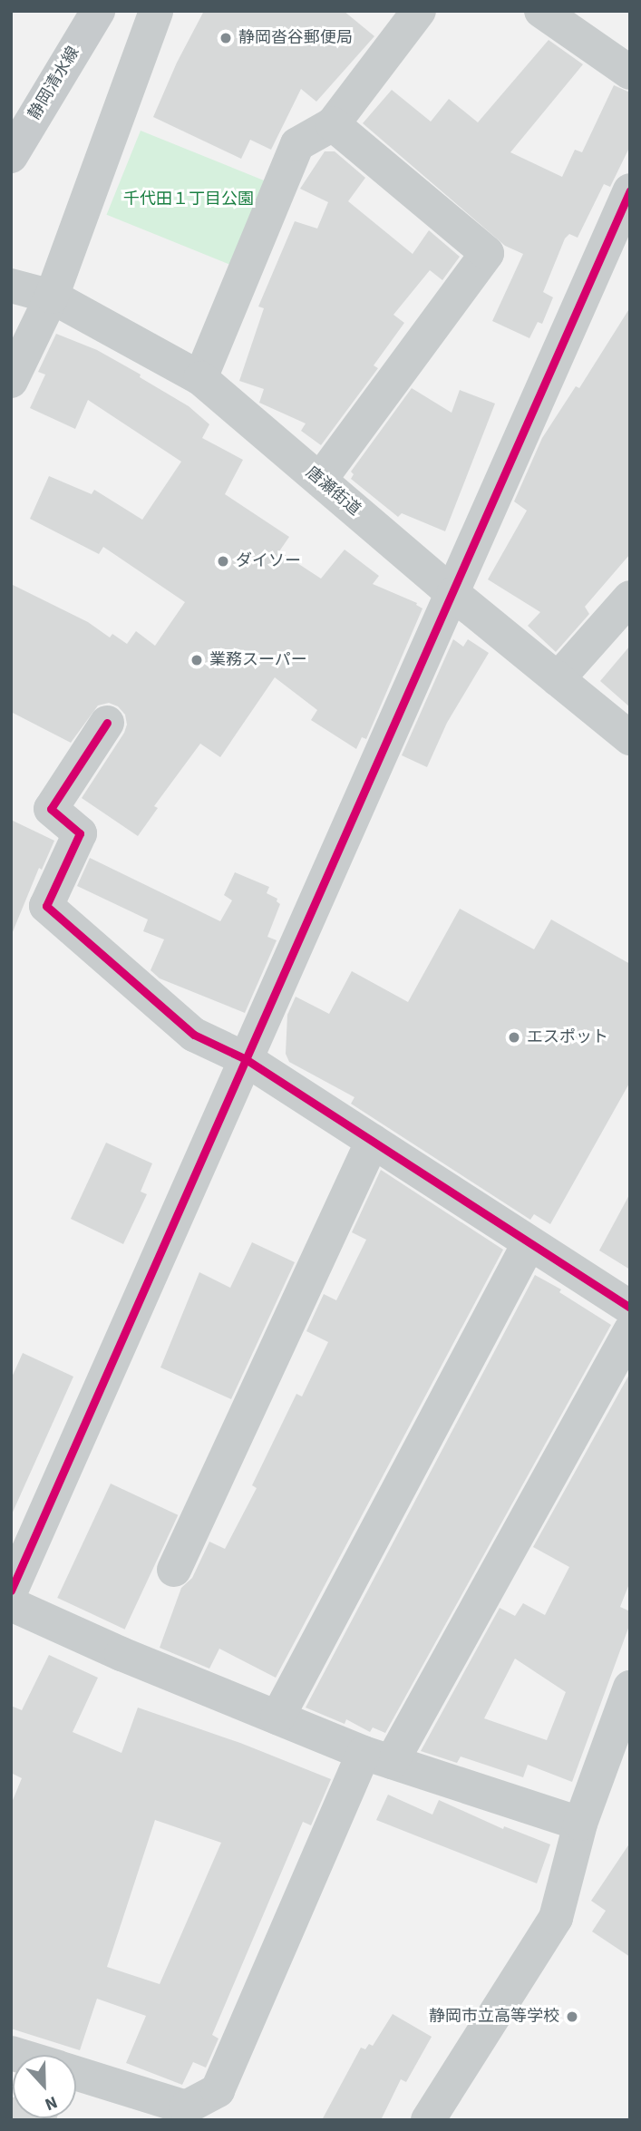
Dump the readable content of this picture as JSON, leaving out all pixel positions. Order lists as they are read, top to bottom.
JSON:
{
  "streets": {
    "main road": ["静岡清水線"],
    "street": ["唐瀬街道"]
  },
  "parks": ["千代田１丁目公園"],
  "places": [
    "静岡沓谷郵便局",
    "ダイソー",
    "業務スーパー",
    "エスポット",
    "静岡市立高等学校"
  ],
  "north": "bottom"
}
